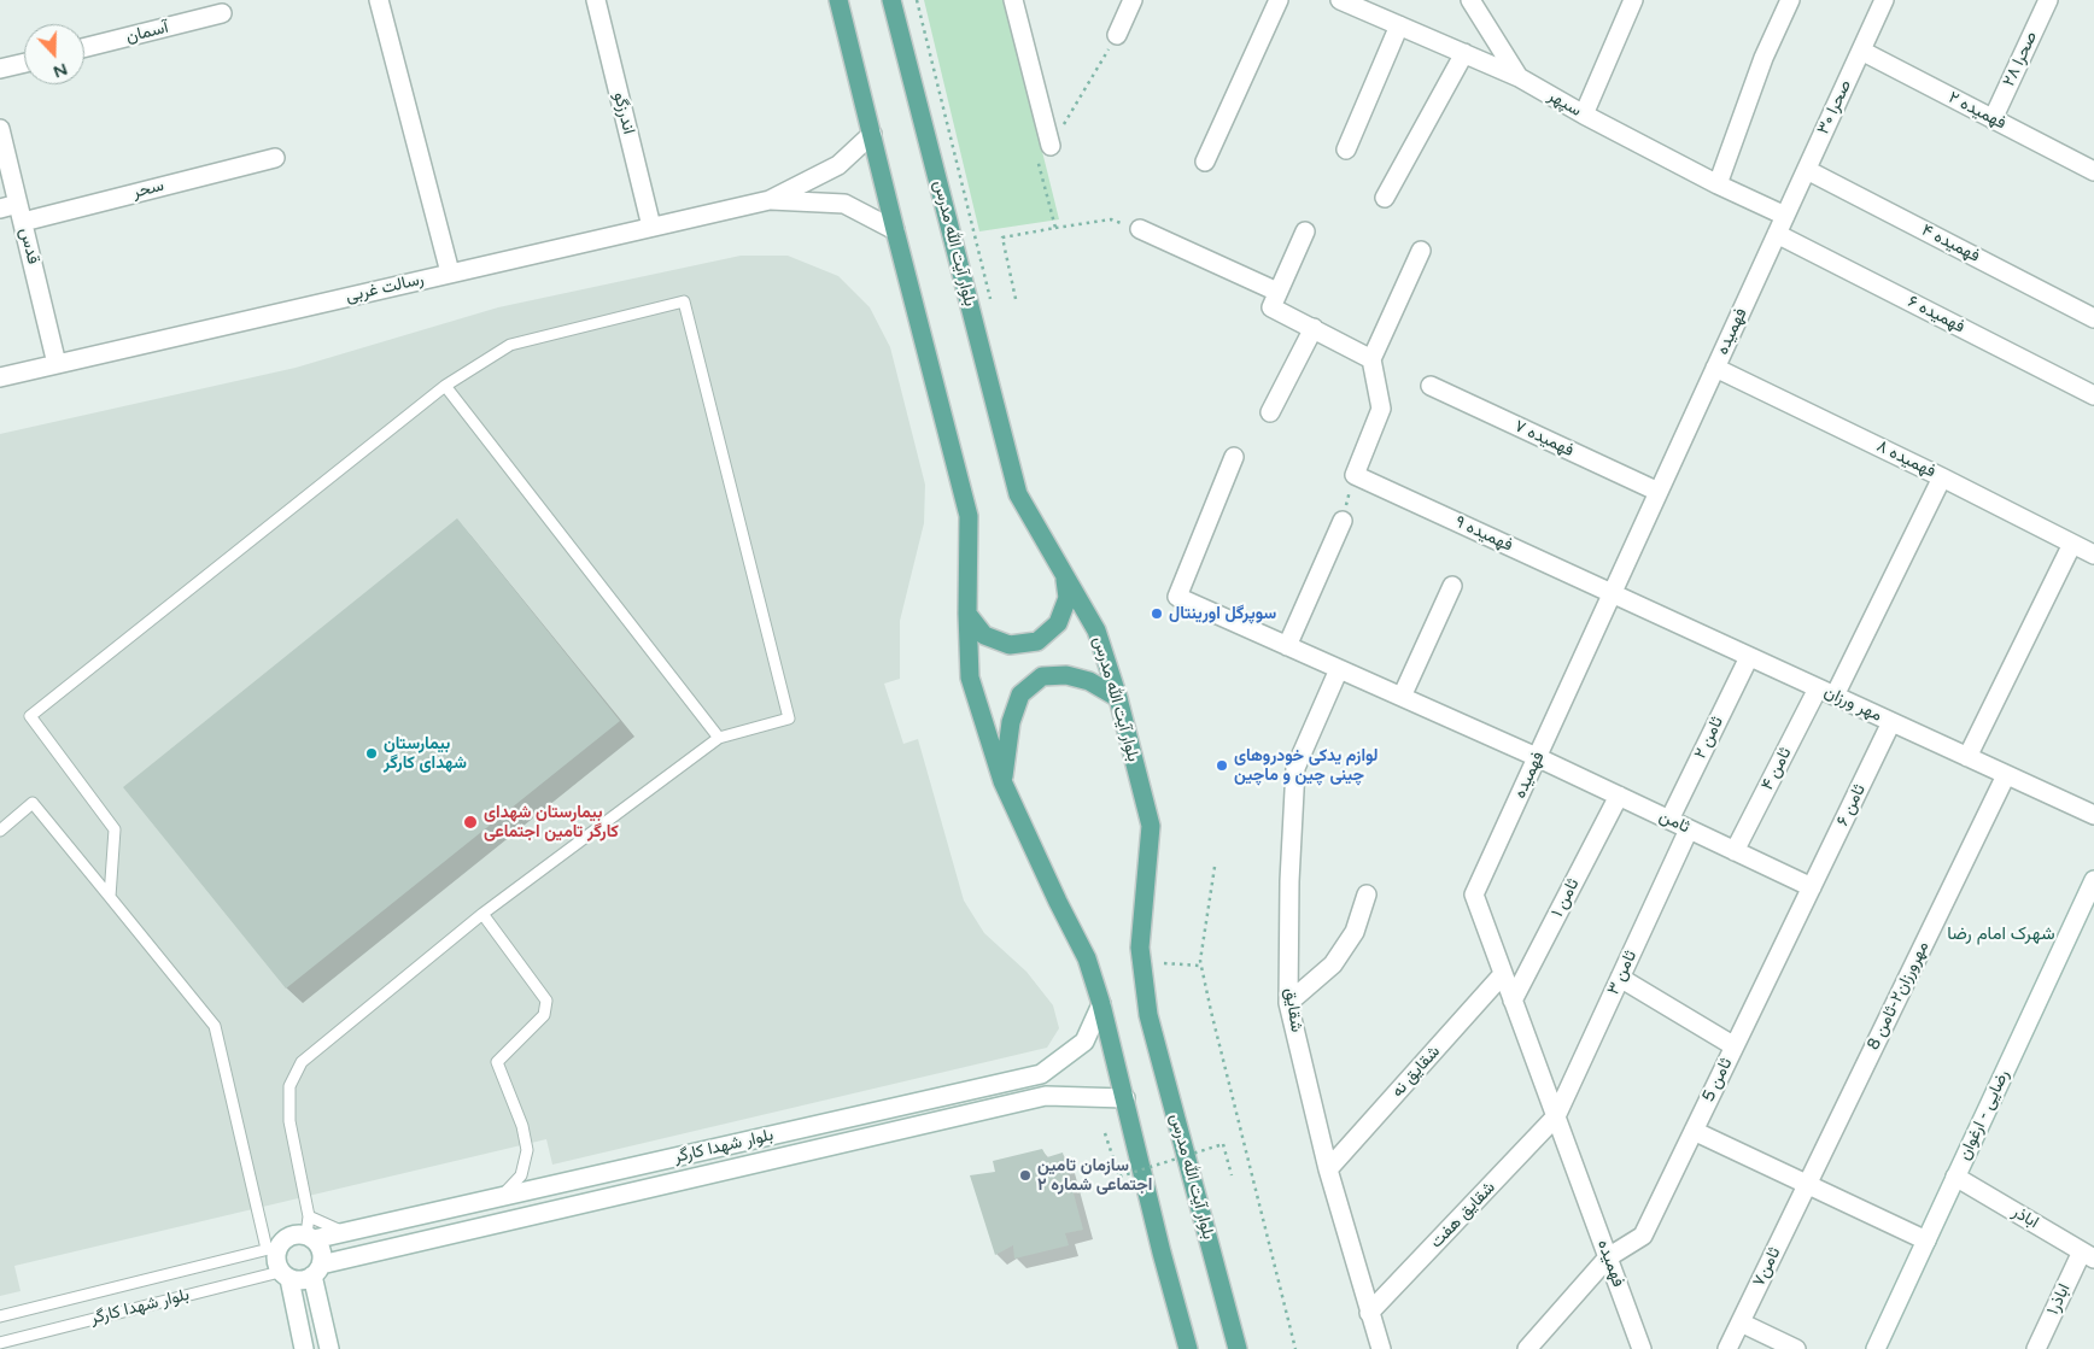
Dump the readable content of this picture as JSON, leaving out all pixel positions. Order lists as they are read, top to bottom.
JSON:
{
  "streets": {
    "main road": ["بلوار آیت الله مدرس"],
    "street": [
      "آسمان",
      "صحرا ۲۸",
      "سپهر",
      "صحرا ۳۰",
      "فهمیده ۲",
      "اندرزگو",
      "سحر",
      "فهمیده ۴",
      "قدس",
      "رسالت غربی",
      "فهمیده ۶",
      "فهمیده",
      "فهمیده ۷",
      "فهمیده ۸",
      "فهمیده ۹",
      "مهر ورزان",
      "ثامن ۲",
      "ثامن ۴",
      "ثامن ۶",
      "ثامن",
      "ثامن ۱",
      "ثامن ۳",
      "مهرورزان۲-ثامن 8",
      "شقایق",
      "شقایق نه",
      "ثامن 5",
      "رضایی - ارغوان",
      "بلوار شهدا کارگر",
      "شقایق هفت",
      "اباذر",
      "ثامن۷",
      "اباذر۱"
    ]
  },
  "crossings": [
    ["صحرا ۲۸", "فهمیده ۲"],
    ["سپهر", "صحرا ۳۰"],
    ["سپهر", "فهمیده"],
    ["صحرا ۳۰", "فهمیده ۲"],
    ["صحرا ۳۰", "فهمیده ۴"],
    ["صحرا ۳۰", "فهمیده"],
    ["اندرزگو", "رسالت غربی"],
    ["سحر", "قدس"],
    ["قدس", "رسالت غربی"],
    ["فهمیده ۶", "فهمیده"],
    ["فهمیده", "فهمیده ۷"],
    ["فهمیده", "فهمیده ۸"],
    ["فهمیده", "فهمیده ۹"],
    ["فهمیده", "مهر ورزان"],
    ["فهمیده", "ثامن"],
    ["فهمیده", "ثامن ۱"],
    ["فهمیده", "ثامن ۳"],
    ["فهمیده", "شقایق نه"],
    ["فهمیده", "ثامن 5"],
    ["فهمیده", "شقایق هفت"],
    ["فهمیده ۹", "مهر ورزان"],
    ["مهر ورزان", "ثامن ۲"],
    ["مهر ورزان", "ثامن ۴"],
    ["مهر ورزان", "ثامن ۶"],
    ["مهر ورزان", "مهرورزان۲-ثامن 8"],
    ["ثامن ۲", "ثامن"],
    ["ثامن ۴", "ثامن"],
    ["ثامن ۶", "ثامن"],
    ["ثامن ۶", "ثامن 5"],
    ["ثامن", "ثامن ۱"],
    ["ثامن", "ثامن ۳"],
    ["ثامن", "شقایق"],
    ["ثامن", "ثامن 5"],
    ["ثامن ۳", "شقایق هفت"],
    ["مهرورزان۲-ثامن 8", "ثامن۷"],
    ["شقایق", "شقایق نه"],
    ["شقایق", "شقایق هفت"],
    ["رضایی - ارغوان", "اباذر"],
    ["اباذر", "اباذر۱"]
  ],
  "districts": ["شهرک امام رضا"],
  "places": [
    "سوپرگل اورینتال",
    "بیمارستان شهدای کارگر",
    "لوازم یدکی خودروهای چینی چین و ماچین",
    "بیمارستان شهدای کارگر تامین اجتماعی",
    "سازمان تامین اجتماعی شماره ۲"
  ],
  "north": "bottom"
}
